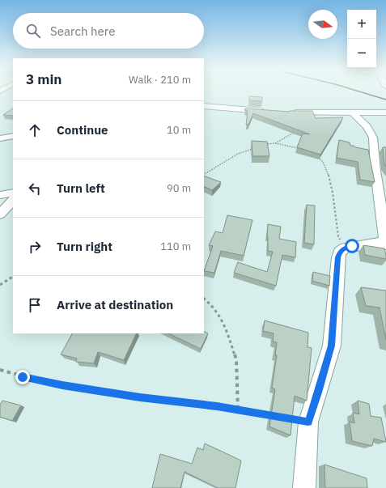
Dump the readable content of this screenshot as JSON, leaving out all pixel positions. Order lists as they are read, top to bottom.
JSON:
{
  "north": "right",
  "page": {
    "map_buttons": ["+", "−"],
    "search": "Search here",
    "heading": ["3 min", "Walk · 210 m"],
    "list": [
      ["Continue", "10 m"],
      ["Turn left", "90 m"],
      ["Turn right", "110 m"],
      "Arrive at destination"
    ]
  }
}
